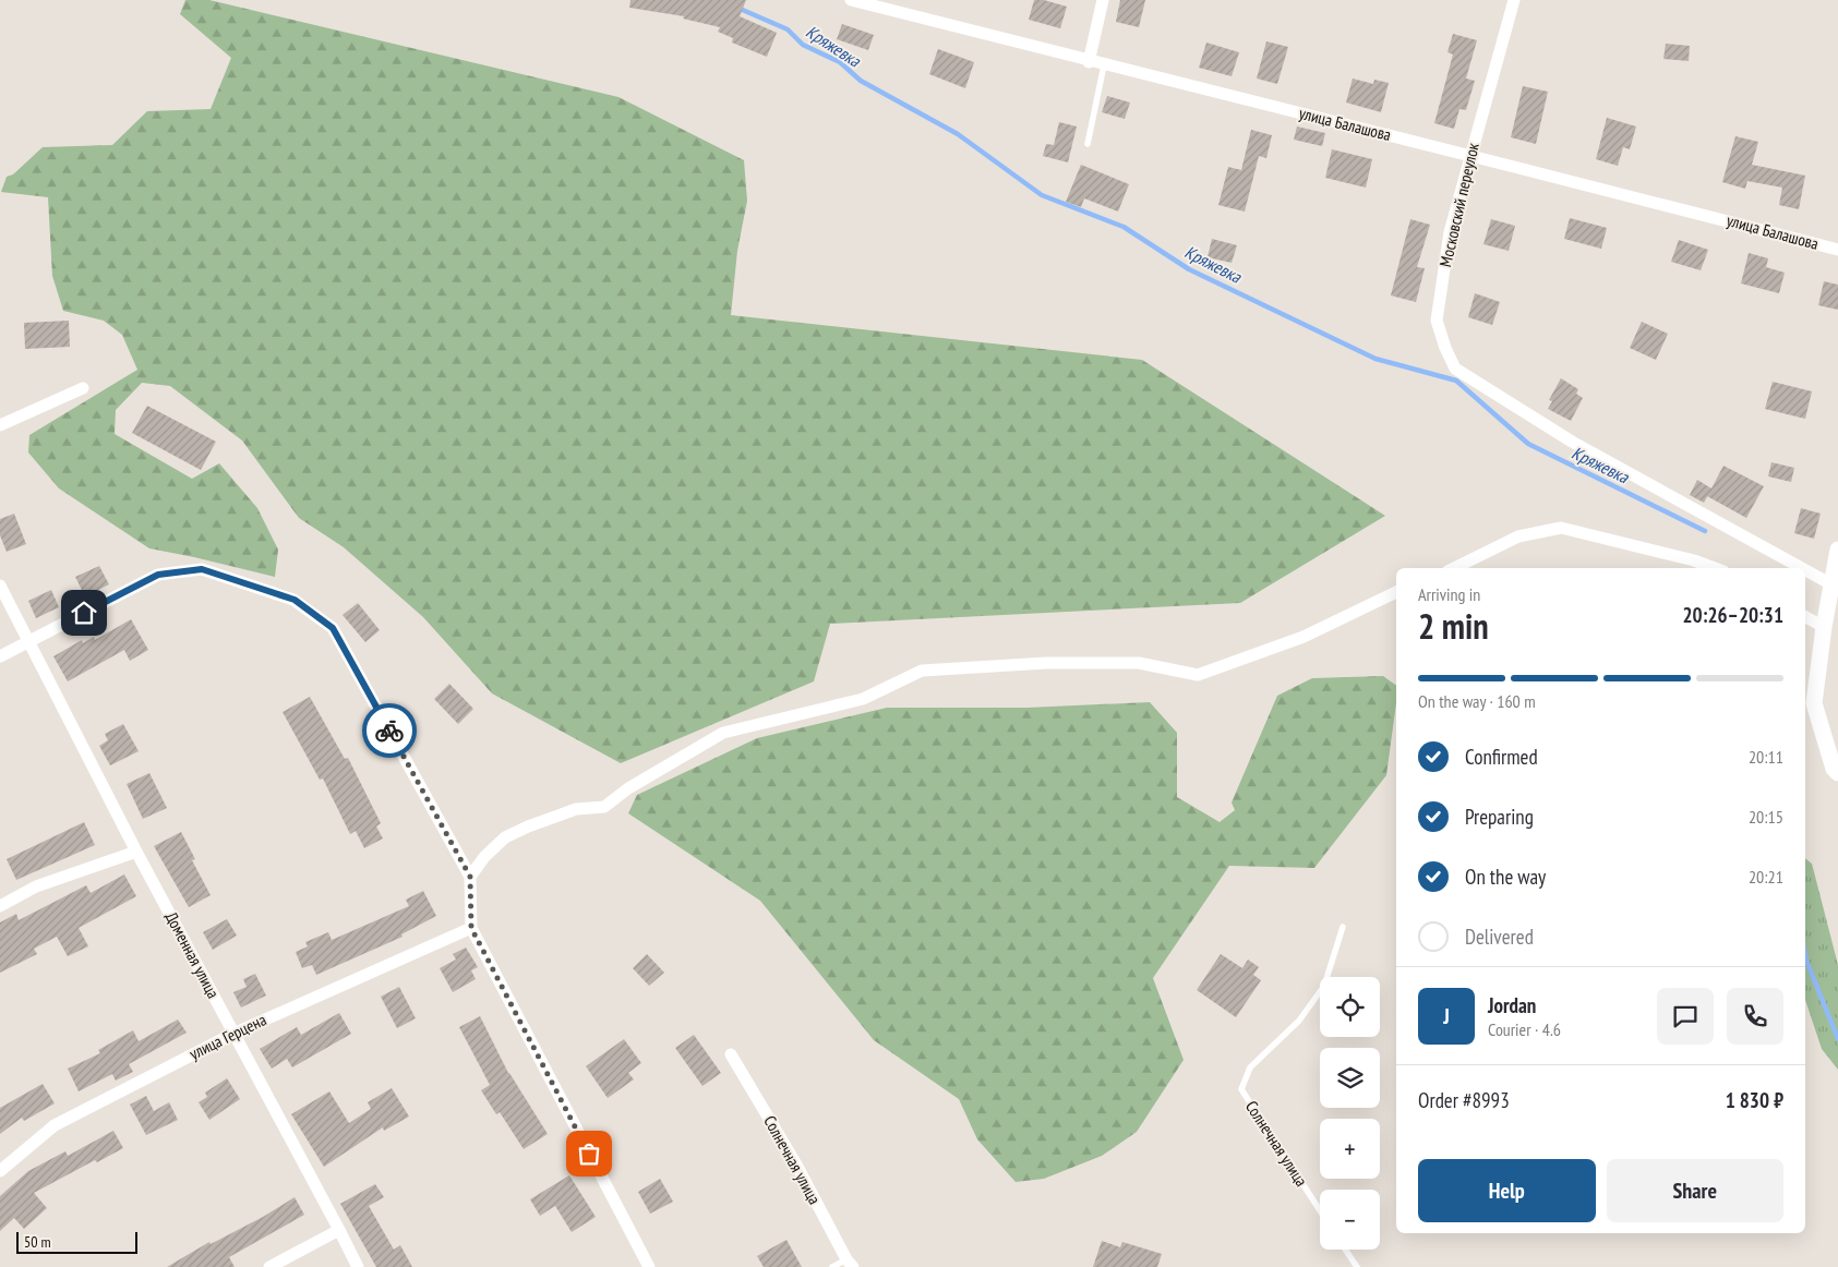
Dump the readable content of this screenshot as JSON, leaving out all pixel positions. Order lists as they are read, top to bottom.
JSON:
{
  "streets": {
    "street": [
      "улица Балашова",
      "Московский переулок",
      "Доменная улица",
      "улица Герцена",
      "Солнечная улица"
    ]
  },
  "crossings": [
    ["улица Балашова", "Московский переулок"],
    ["Доменная улица", "улица Герцена"]
  ],
  "water": ["Кряжевка"],
  "scale_bar": "50 m",
  "page": {
    "heading": ["2 min", "Arriving in", "20:26–20:31"],
    "panel": [
      "Jordan",
      "Courier · 4.6",
      "Order #8993",
      "1 830 ₽"
    ],
    "bar": "On the way · 160 m",
    "list": [
      ["Confirmed", "20:11"],
      ["Preparing", "20:15"],
      ["On the way", "20:21"],
      "Delivered"
    ],
    "map_buttons": ["+", "−"],
    "round": "J",
    "buttons": ["Help", "Share"],
    "scale": "50 m"
  }
}
